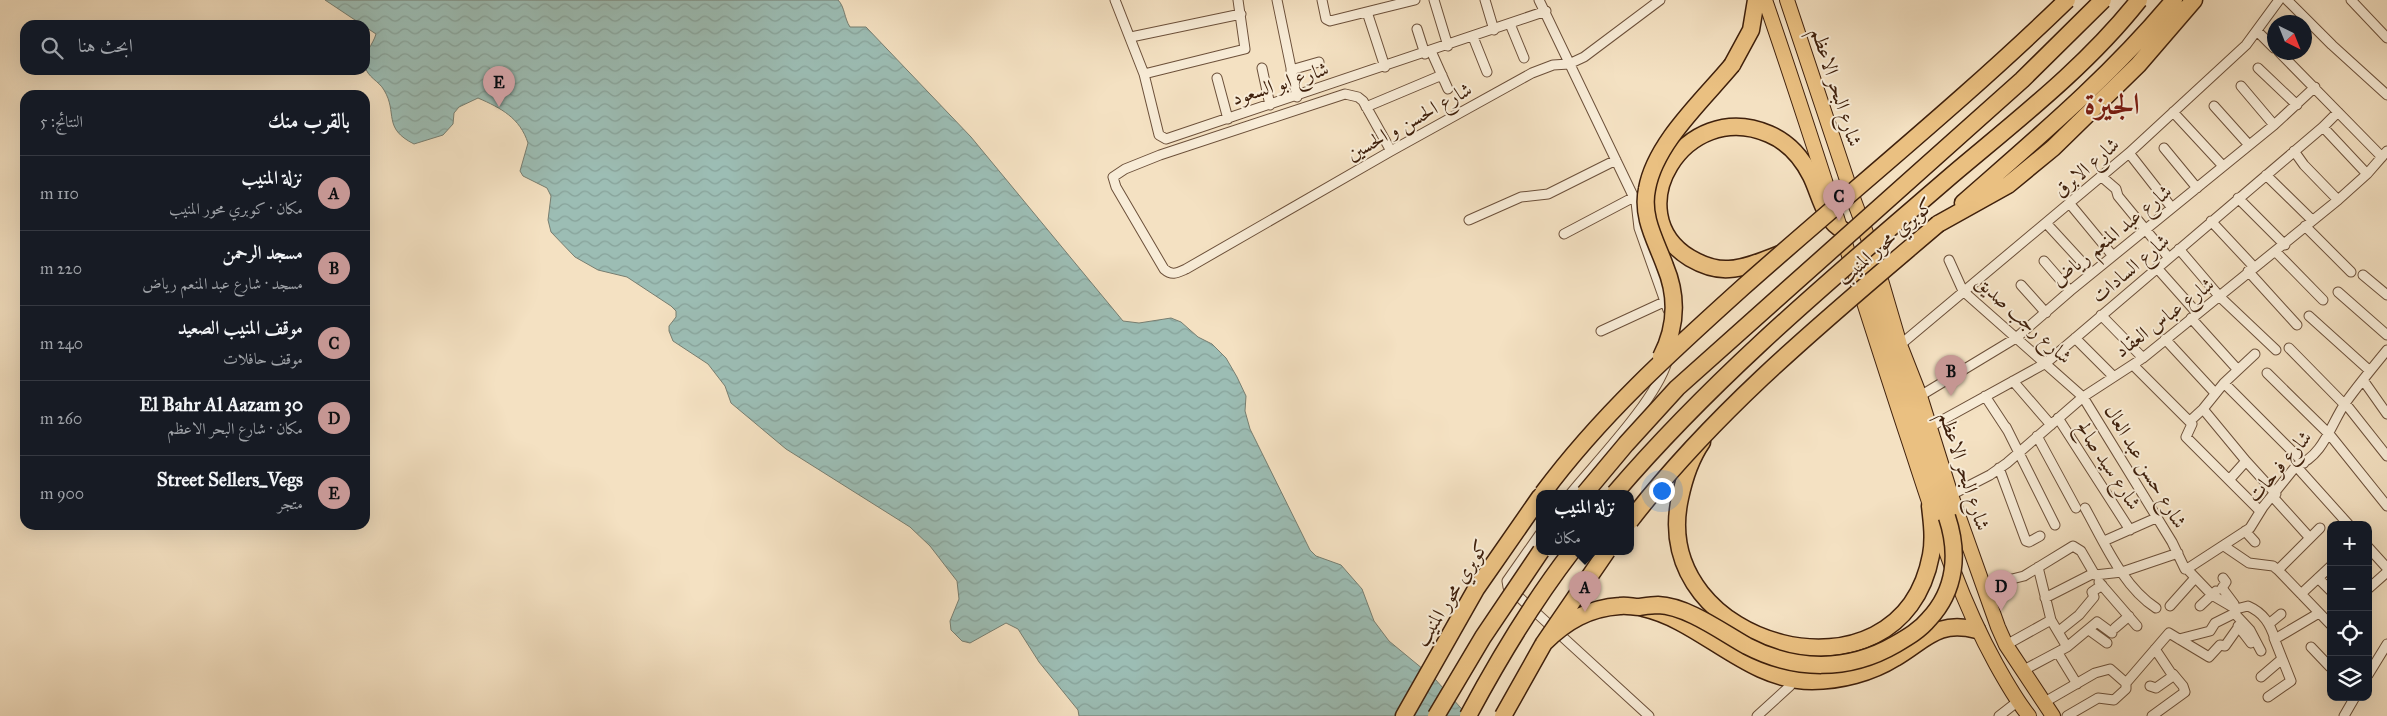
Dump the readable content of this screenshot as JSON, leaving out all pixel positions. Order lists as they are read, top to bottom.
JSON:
{
  "streets": {
    "highway": ["كوبري محور المنيب"],
    "main road": ["شارع البحر الاعظم"],
    "street": [
      "شارع ابو السعود",
      "شارع الحسن و الحسين",
      "شارع الابرق",
      "شارع عبد المنعم رياض",
      "شارع السادات",
      "شارع عباس العقاد",
      "شارع رجب صديق",
      "شارع سيد صالح",
      "شارع حسن عبد العال",
      "شارع فرحات"
    ]
  },
  "crossings": [
    ["شارع البحر الاعظم", "شارع الابرق"],
    ["شارع البحر الاعظم", "شارع عبد المنعم رياض"],
    ["شارع البحر الاعظم", "شارع السادات"],
    ["شارع البحر الاعظم", "شارع عباس العقاد"],
    ["شارع الابرق", "شارع رجب صديق"],
    ["شارع عبد المنعم رياض", "شارع رجب صديق"],
    ["شارع السادات", "شارع رجب صديق"],
    ["شارع السادات", "شارع سيد صالح"],
    ["شارع عباس العقاد", "شارع رجب صديق"],
    ["شارع عباس العقاد", "شارع سيد صالح"],
    ["شارع عباس العقاد", "شارع حسن عبد العال"],
    ["شارع رجب صديق", "شارع حسن عبد العال"]
  ],
  "districts": ["الجيزة"],
  "north": "bottom right",
  "page": {
    "search": "ابحث هنا",
    "pins": [
      "E",
      "C",
      "B",
      "D",
      "A"
    ],
    "heading": ["بالقرب منك", "النتائج: 5"],
    "list": [
      {
        "mark": "A",
        "name": "نزلة المنيب",
        "note": "مكان · كوبري محور المنيب",
        "value": "110 m"
      },
      {
        "mark": "B",
        "name": "مسجد الرحمن",
        "note": "مسجد · شارع عبد المنعم رياض",
        "value": "220 m"
      },
      {
        "mark": "C",
        "name": "موقف المنيب الصعيد",
        "note": "موقف حافلات",
        "value": "240 m"
      },
      {
        "mark": "D",
        "name": "30 El Bahr Al Aazam",
        "note": "مكان · شارع البحر الاعظم",
        "value": "260 m"
      },
      {
        "mark": "E",
        "name": "Street Sellers_Vegs",
        "note": "متجر",
        "value": "900 m"
      }
    ],
    "popup": ["نزلة المنيب", "مكان"],
    "map_buttons": ["+", "−"]
  }
}
